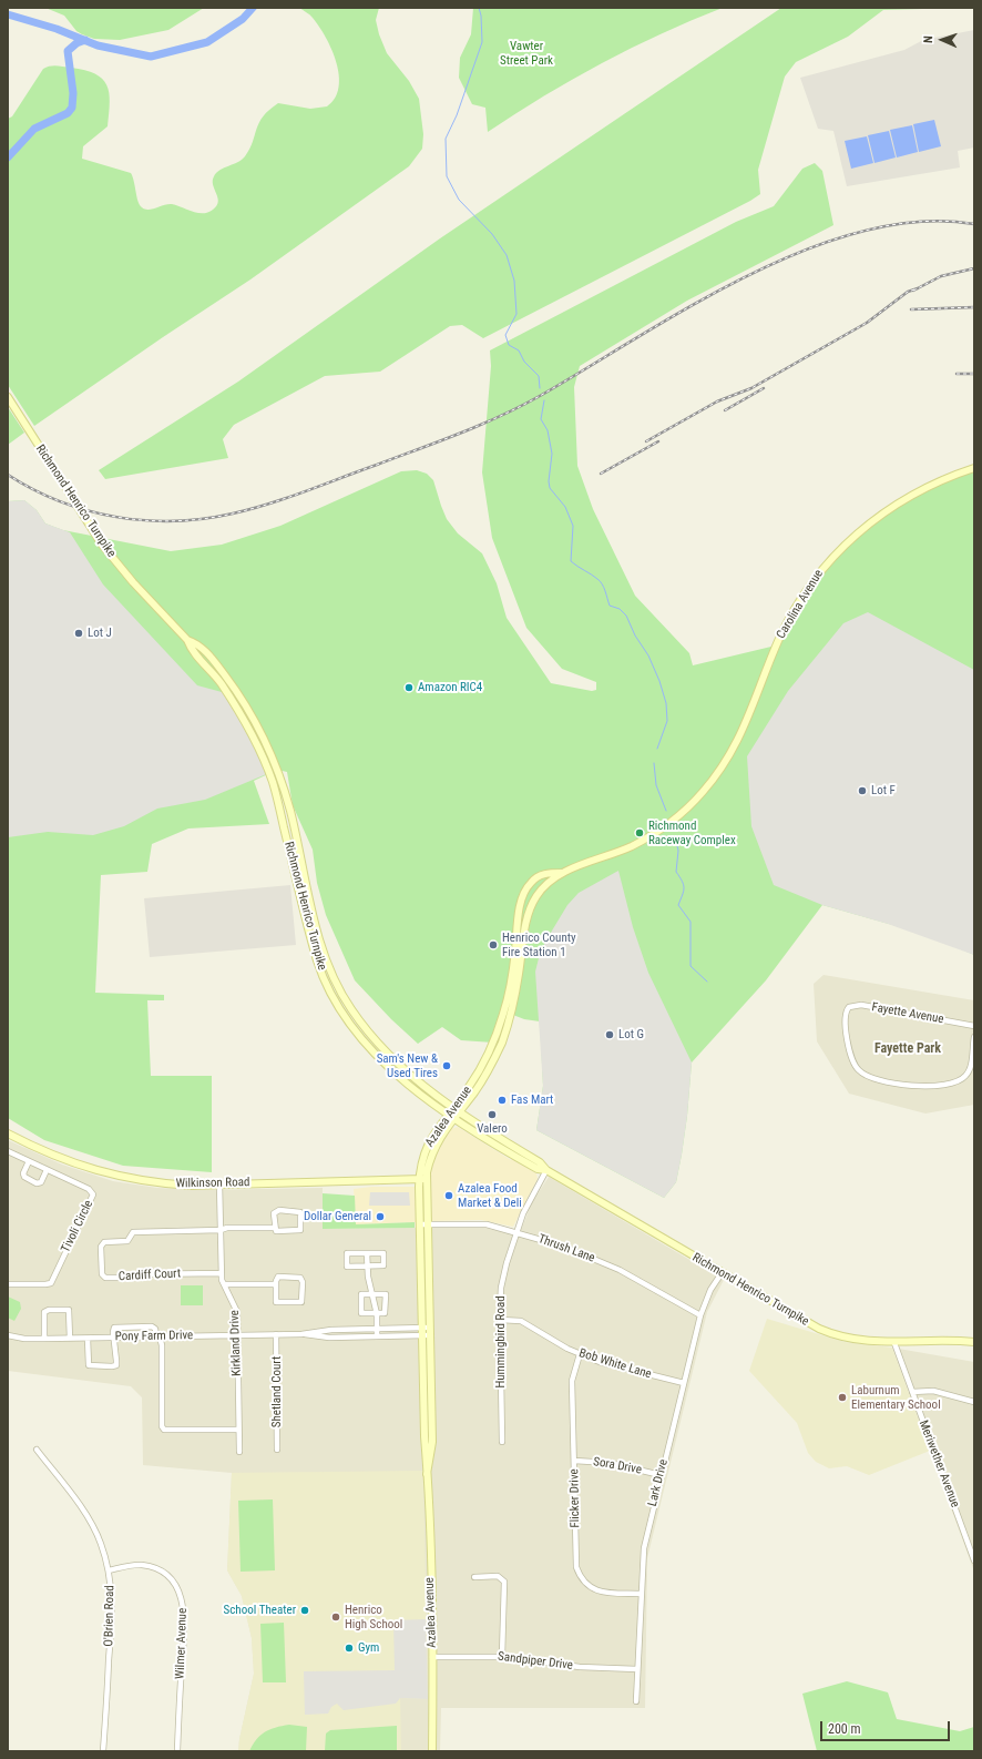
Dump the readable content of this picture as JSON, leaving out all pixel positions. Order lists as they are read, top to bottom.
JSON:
{
  "streets": {
    "main road": [
      "Richmond Henrico Turnpike",
      "Carolina Avenue",
      "Azalea Avenue",
      "Wilkinson Road"
    ],
    "street": [
      "Fayette Avenue",
      "Tivoli Circle",
      "Thrush Lane",
      "Cardiff Court",
      "Pony Farm Drive",
      "Hummingbird Road",
      "Kirkland Drive",
      "Bob White Lane",
      "Shetland Court",
      "Meriwether Avenue",
      "Sora Drive",
      "Lark Drive",
      "Flicker Drive",
      "O'Brien Road",
      "Wilmer Avenue",
      "Sandpiper Drive"
    ]
  },
  "crossings": [
    ["Richmond Henrico Turnpike", "Azalea Avenue"],
    ["Richmond Henrico Turnpike", "Hummingbird Road"],
    ["Richmond Henrico Turnpike", "Meriwether Avenue"],
    ["Richmond Henrico Turnpike", "Lark Drive"],
    ["Carolina Avenue", "Azalea Avenue"],
    ["Azalea Avenue", "Wilkinson Road"],
    ["Azalea Avenue", "Thrush Lane"],
    ["Azalea Avenue", "Pony Farm Drive"],
    ["Azalea Avenue", "Sandpiper Drive"],
    ["Wilkinson Road", "Kirkland Drive"],
    ["Thrush Lane", "Hummingbird Road"],
    ["Thrush Lane", "Lark Drive"],
    ["Cardiff Court", "Kirkland Drive"],
    ["Pony Farm Drive", "Kirkland Drive"],
    ["Pony Farm Drive", "Shetland Court"],
    ["Hummingbird Road", "Bob White Lane"],
    ["Bob White Lane", "Lark Drive"],
    ["Bob White Lane", "Flicker Drive"],
    ["Sora Drive", "Lark Drive"],
    ["Sora Drive", "Flicker Drive"],
    ["Lark Drive", "Flicker Drive"],
    ["Lark Drive", "Sandpiper Drive"],
    ["O'Brien Road", "Wilmer Avenue"]
  ],
  "districts": ["Fayette Park"],
  "parks": ["Vawter Street Park"],
  "places": [
    "Lot J",
    "Amazon RIC4",
    "Lot F",
    "Richmond Raceway Complex",
    "Henrico County Fire Station 1",
    "Lot G",
    "Sam's New & Used Tires",
    "Fas Mart",
    "Valero",
    "Azalea Food Market & Deli",
    "Dollar General",
    "Laburnum Elementary School",
    "School Theater",
    "Henrico High School",
    "Gym"
  ],
  "scale_bar": "200 m",
  "north": "left"
}
